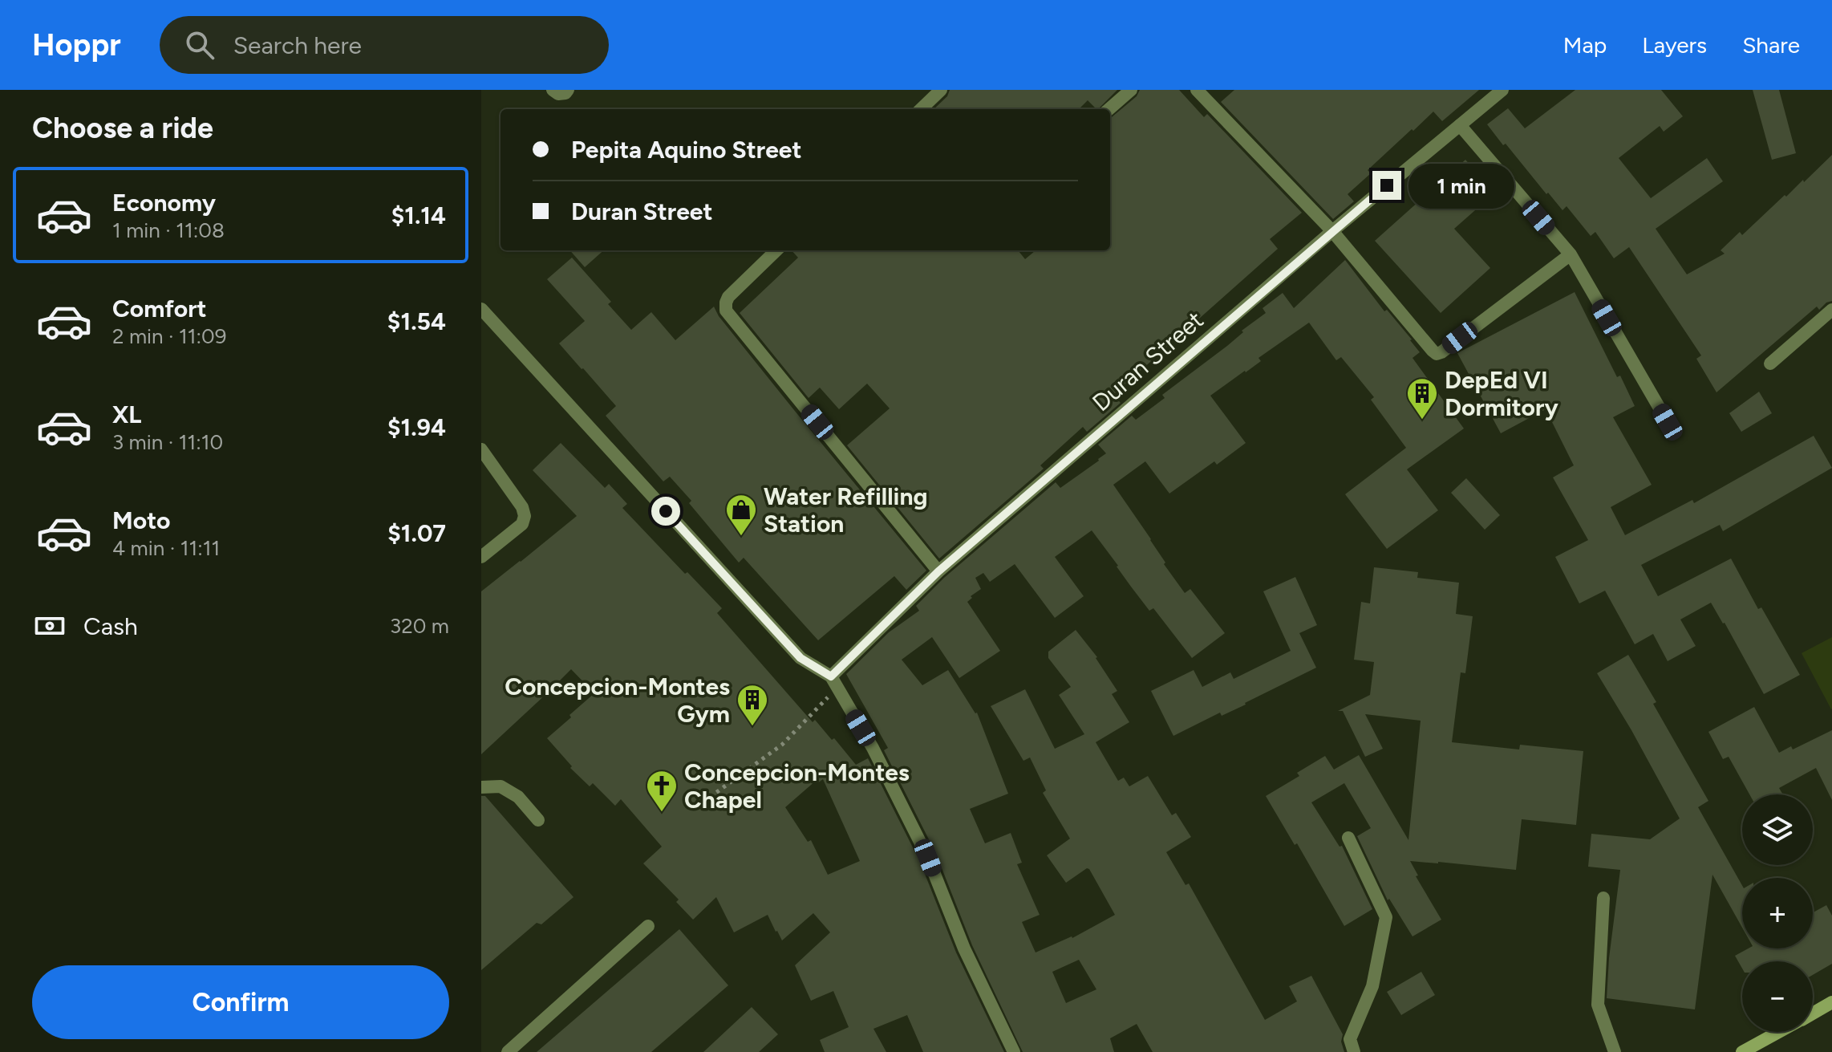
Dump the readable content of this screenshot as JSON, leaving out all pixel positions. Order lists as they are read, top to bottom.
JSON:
{
  "streets": {
    "street": ["Duran Street"]
  },
  "places": {
    "building": ["DepEd VI Dormitory", "Concepcion-Montes Gym"],
    "shop": ["Water Refilling Station"],
    "church": ["Concepcion-Montes Chapel"]
  },
  "page": {
    "header": "Hoppr",
    "search": "Search here",
    "nav": ["Map", "Layers", "Share"],
    "heading": "Choose a ride",
    "banner": ["Pepita Aquino Street", "Duran Street"],
    "bubble": "1 min",
    "list": [
      {
        "name": "Economy",
        "note": "1 min · 11:08",
        "value": "$1.14"
      },
      {
        "name": "Comfort",
        "note": "2 min · 11:09",
        "value": "$1.54"
      },
      {
        "name": "XL",
        "note": "3 min · 11:10",
        "value": "$1.94"
      },
      {
        "name": "Moto",
        "note": "4 min · 11:11",
        "value": "$1.07"
      }
    ],
    "pay": ["Cash", "320 m"],
    "map_buttons": ["+", "−"],
    "buttons": "Confirm"
  }
}
